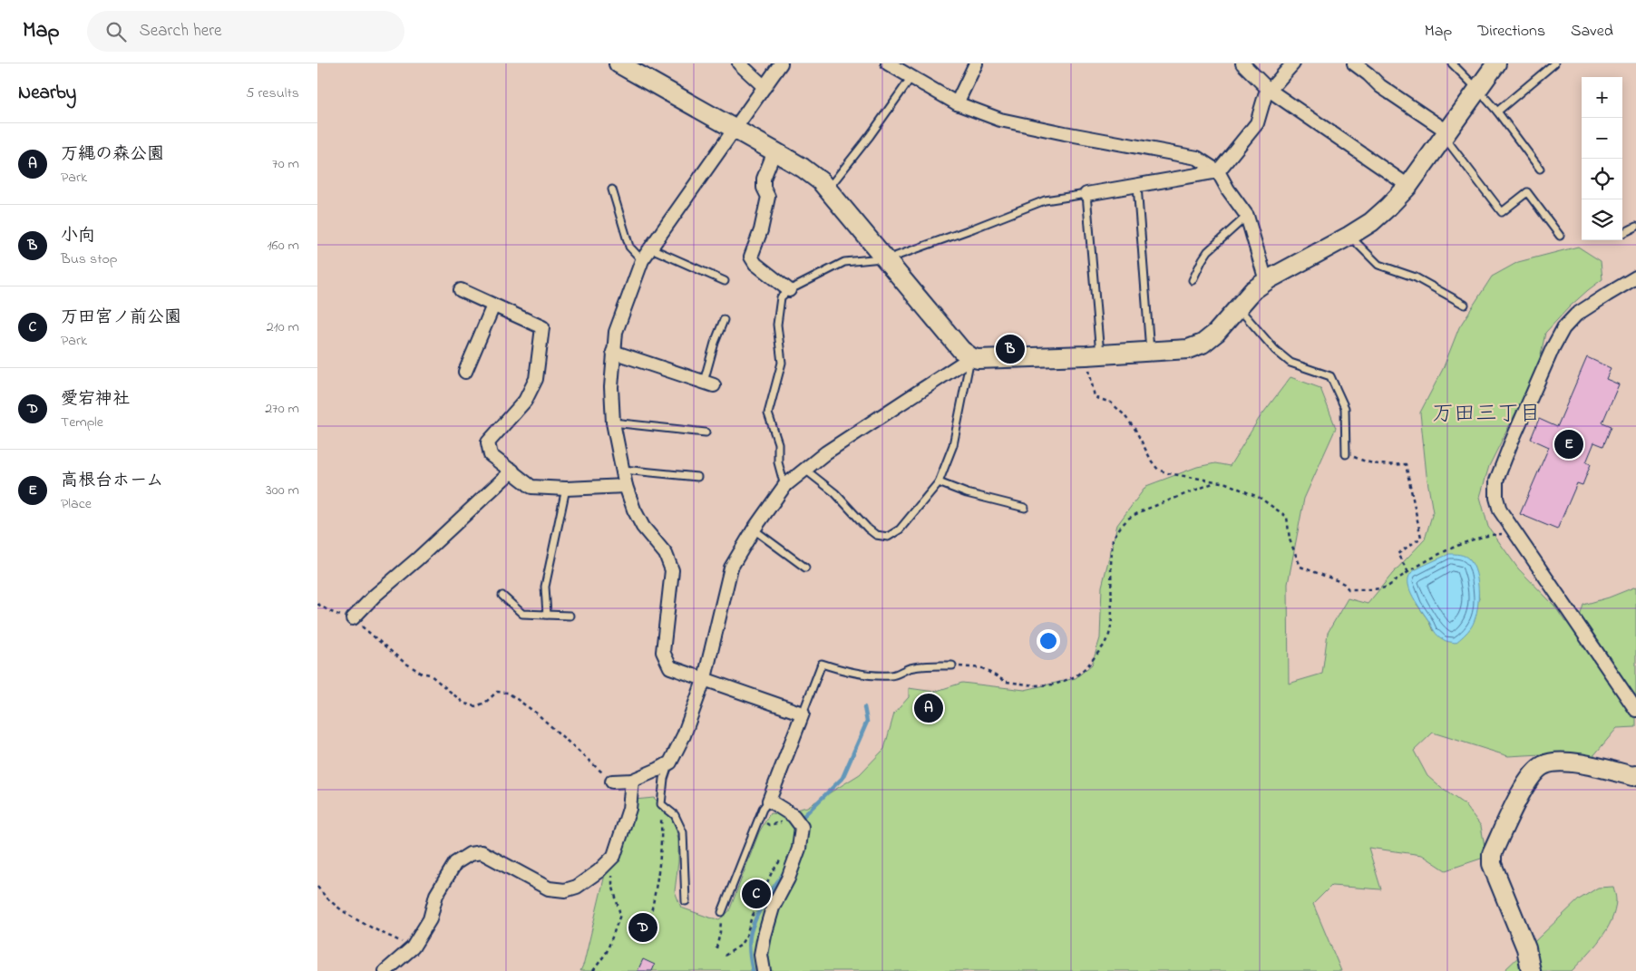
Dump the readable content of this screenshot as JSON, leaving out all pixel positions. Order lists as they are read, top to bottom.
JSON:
{
  "districts": ["万田三丁目"],
  "page": {
    "header": "Map",
    "search": "Search here",
    "nav": ["Map", "Directions", "Saved"],
    "heading": ["Nearby", "5 results"],
    "map_buttons": ["+", "−"],
    "list": [
      {
        "mark": "A",
        "name": "万縄の森公園",
        "note": "Park",
        "value": "70 m"
      },
      {
        "mark": "B",
        "name": "小向",
        "note": "Bus stop",
        "value": "160 m"
      },
      {
        "mark": "C",
        "name": "万田宮ノ前公園",
        "note": "Park",
        "value": "210 m"
      },
      {
        "mark": "D",
        "name": "愛宕神社",
        "note": "Temple",
        "value": "270 m"
      },
      {
        "mark": "E",
        "name": "高根台ホーム",
        "note": "Place",
        "value": "300 m"
      }
    ],
    "pins": [
      "B",
      "E",
      "A",
      "C",
      "D"
    ]
  }
}
